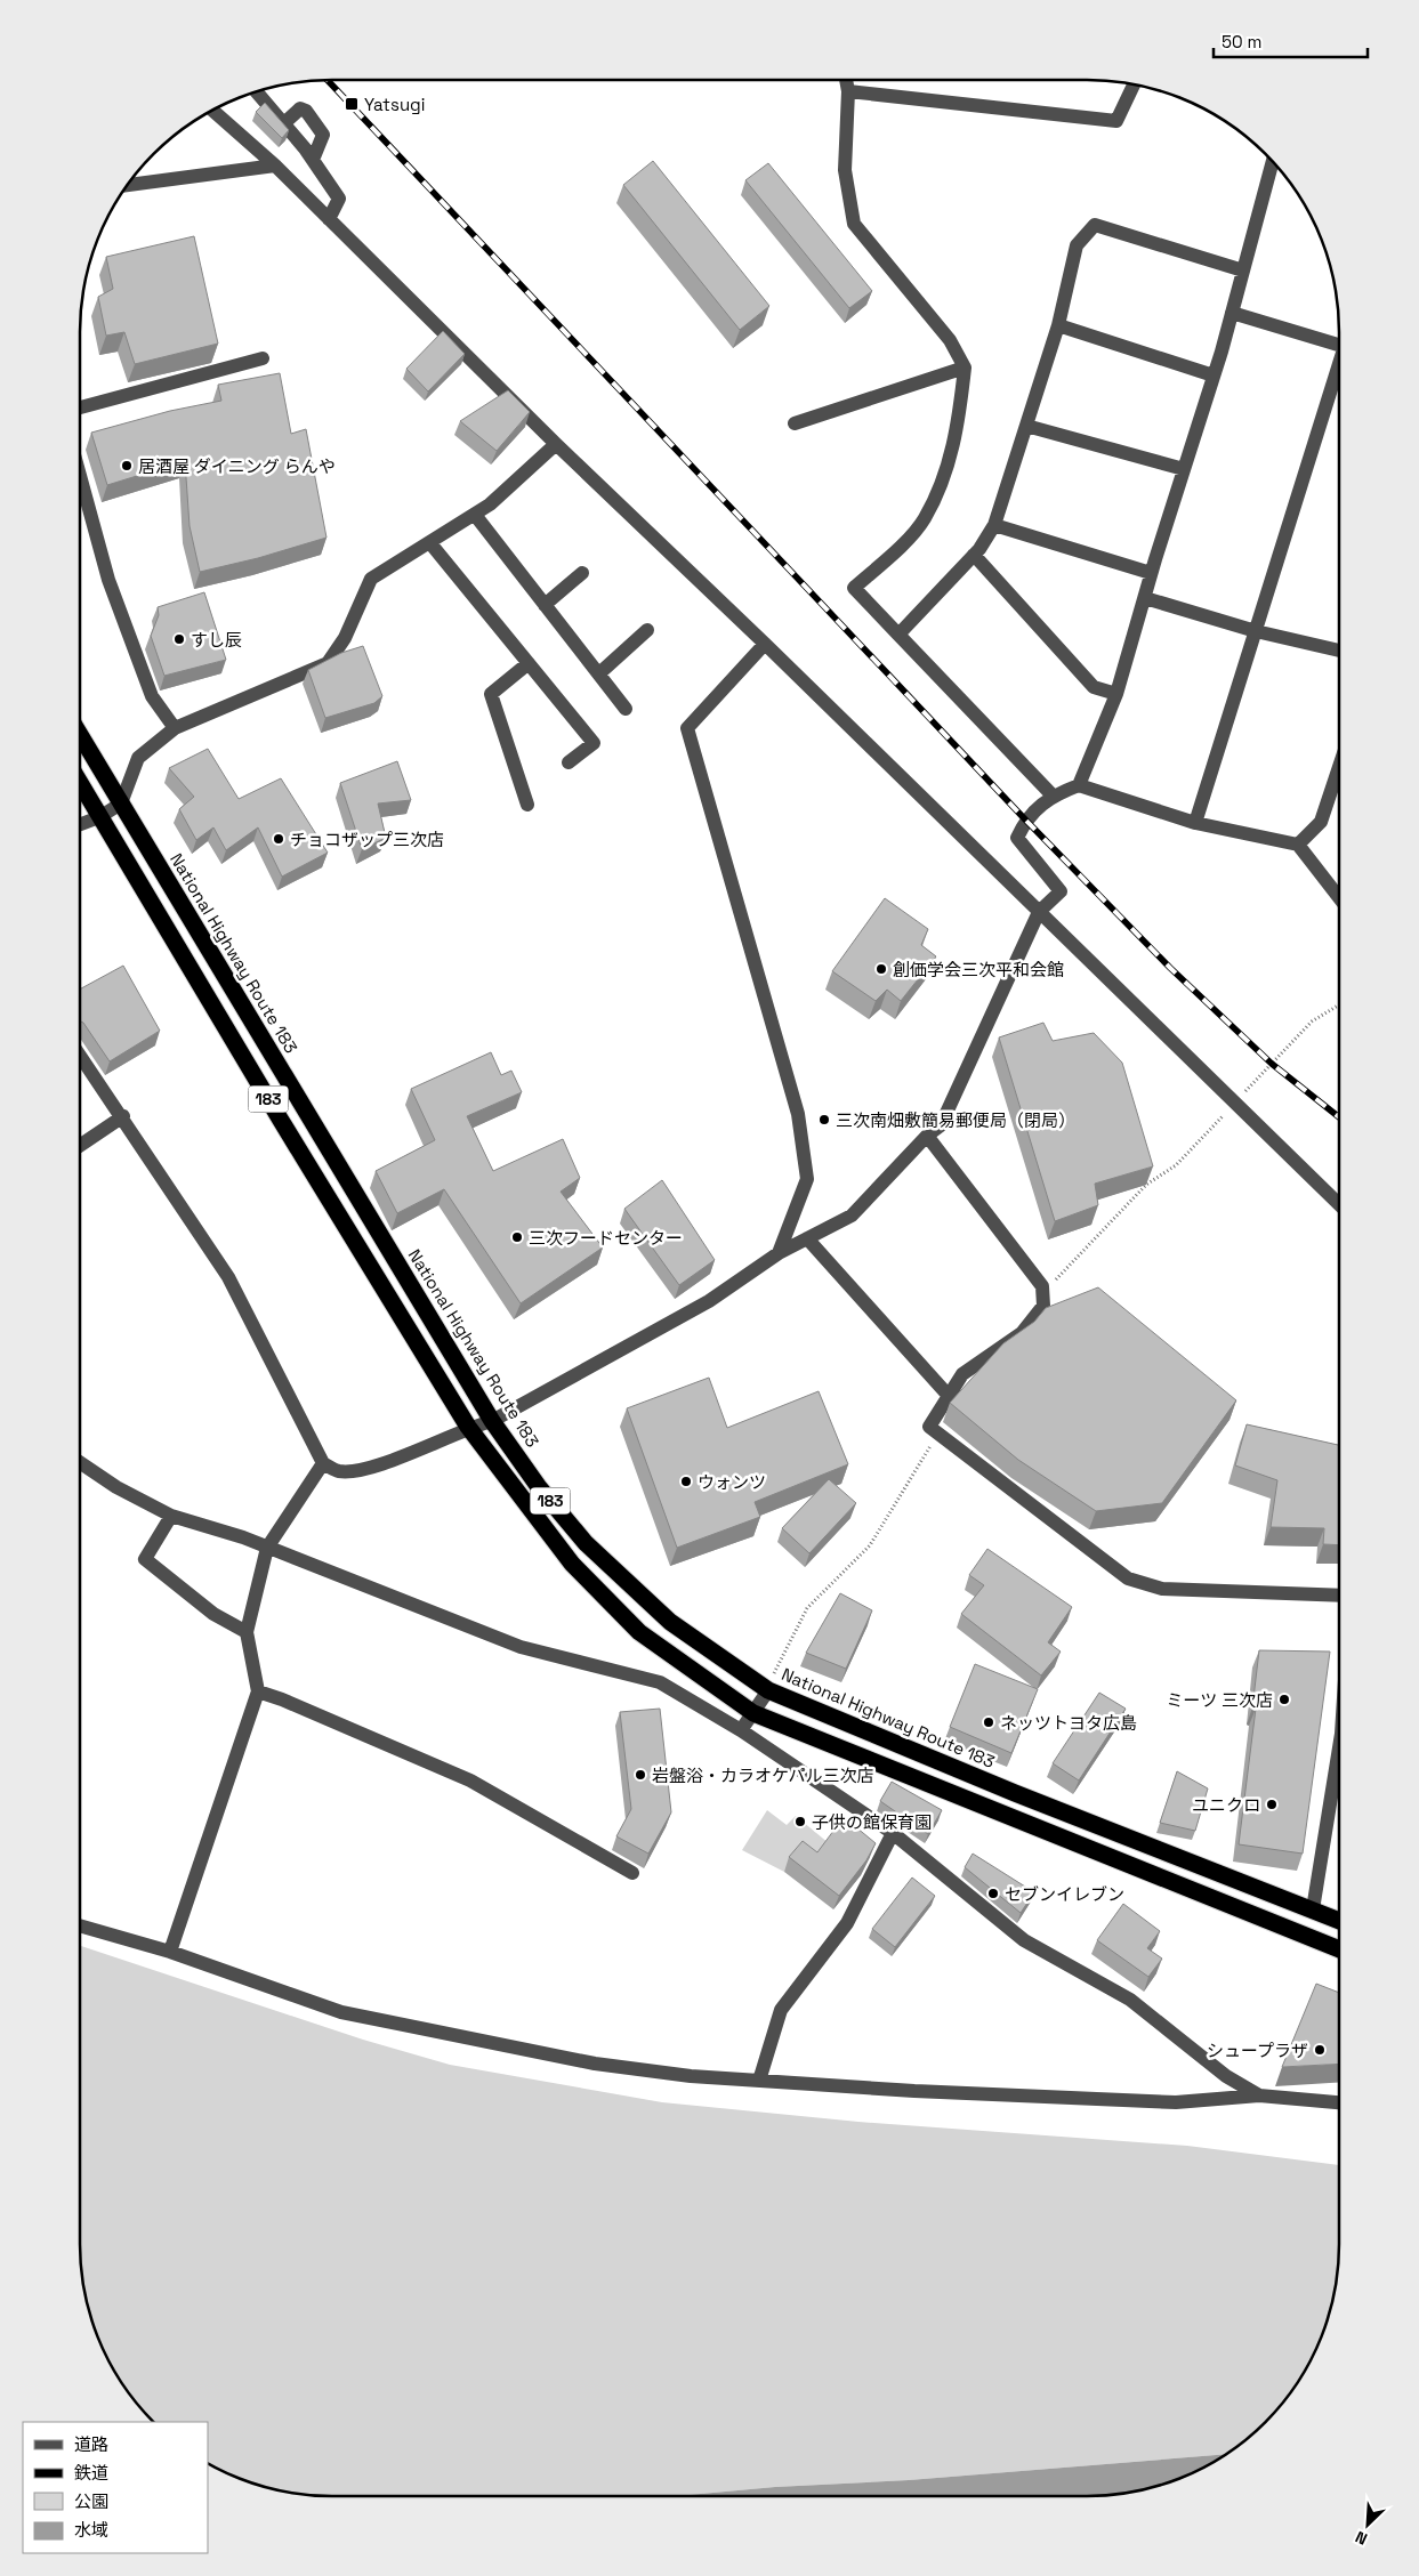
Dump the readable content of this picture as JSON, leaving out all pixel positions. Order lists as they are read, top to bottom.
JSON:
{
  "streets": {
    "highway": ["National Highway Route 183", "183"]
  },
  "places": {
    "transit": ["Yatsugi"],
    "other": [
      "居酒屋 ダイニング らんや",
      "すし辰",
      "チョコザップ三次店",
      "創価学会三次平和会館",
      "三次南畑敷簡易郵便局（閉局）",
      "三次フードセンター",
      "ウォンツ",
      "ミーツ 三次店",
      "ネッツトヨタ広島",
      "岩盤浴・カラオケパル三次店",
      "ユニクロ",
      "子供の館保育園",
      "セブンイレブン",
      "シュープラザ"
    ]
  },
  "legend": [
    "道路",
    "鉄道",
    "公園",
    "水域"
  ],
  "scale_bar": "50 m",
  "north": "bottom left"
}
